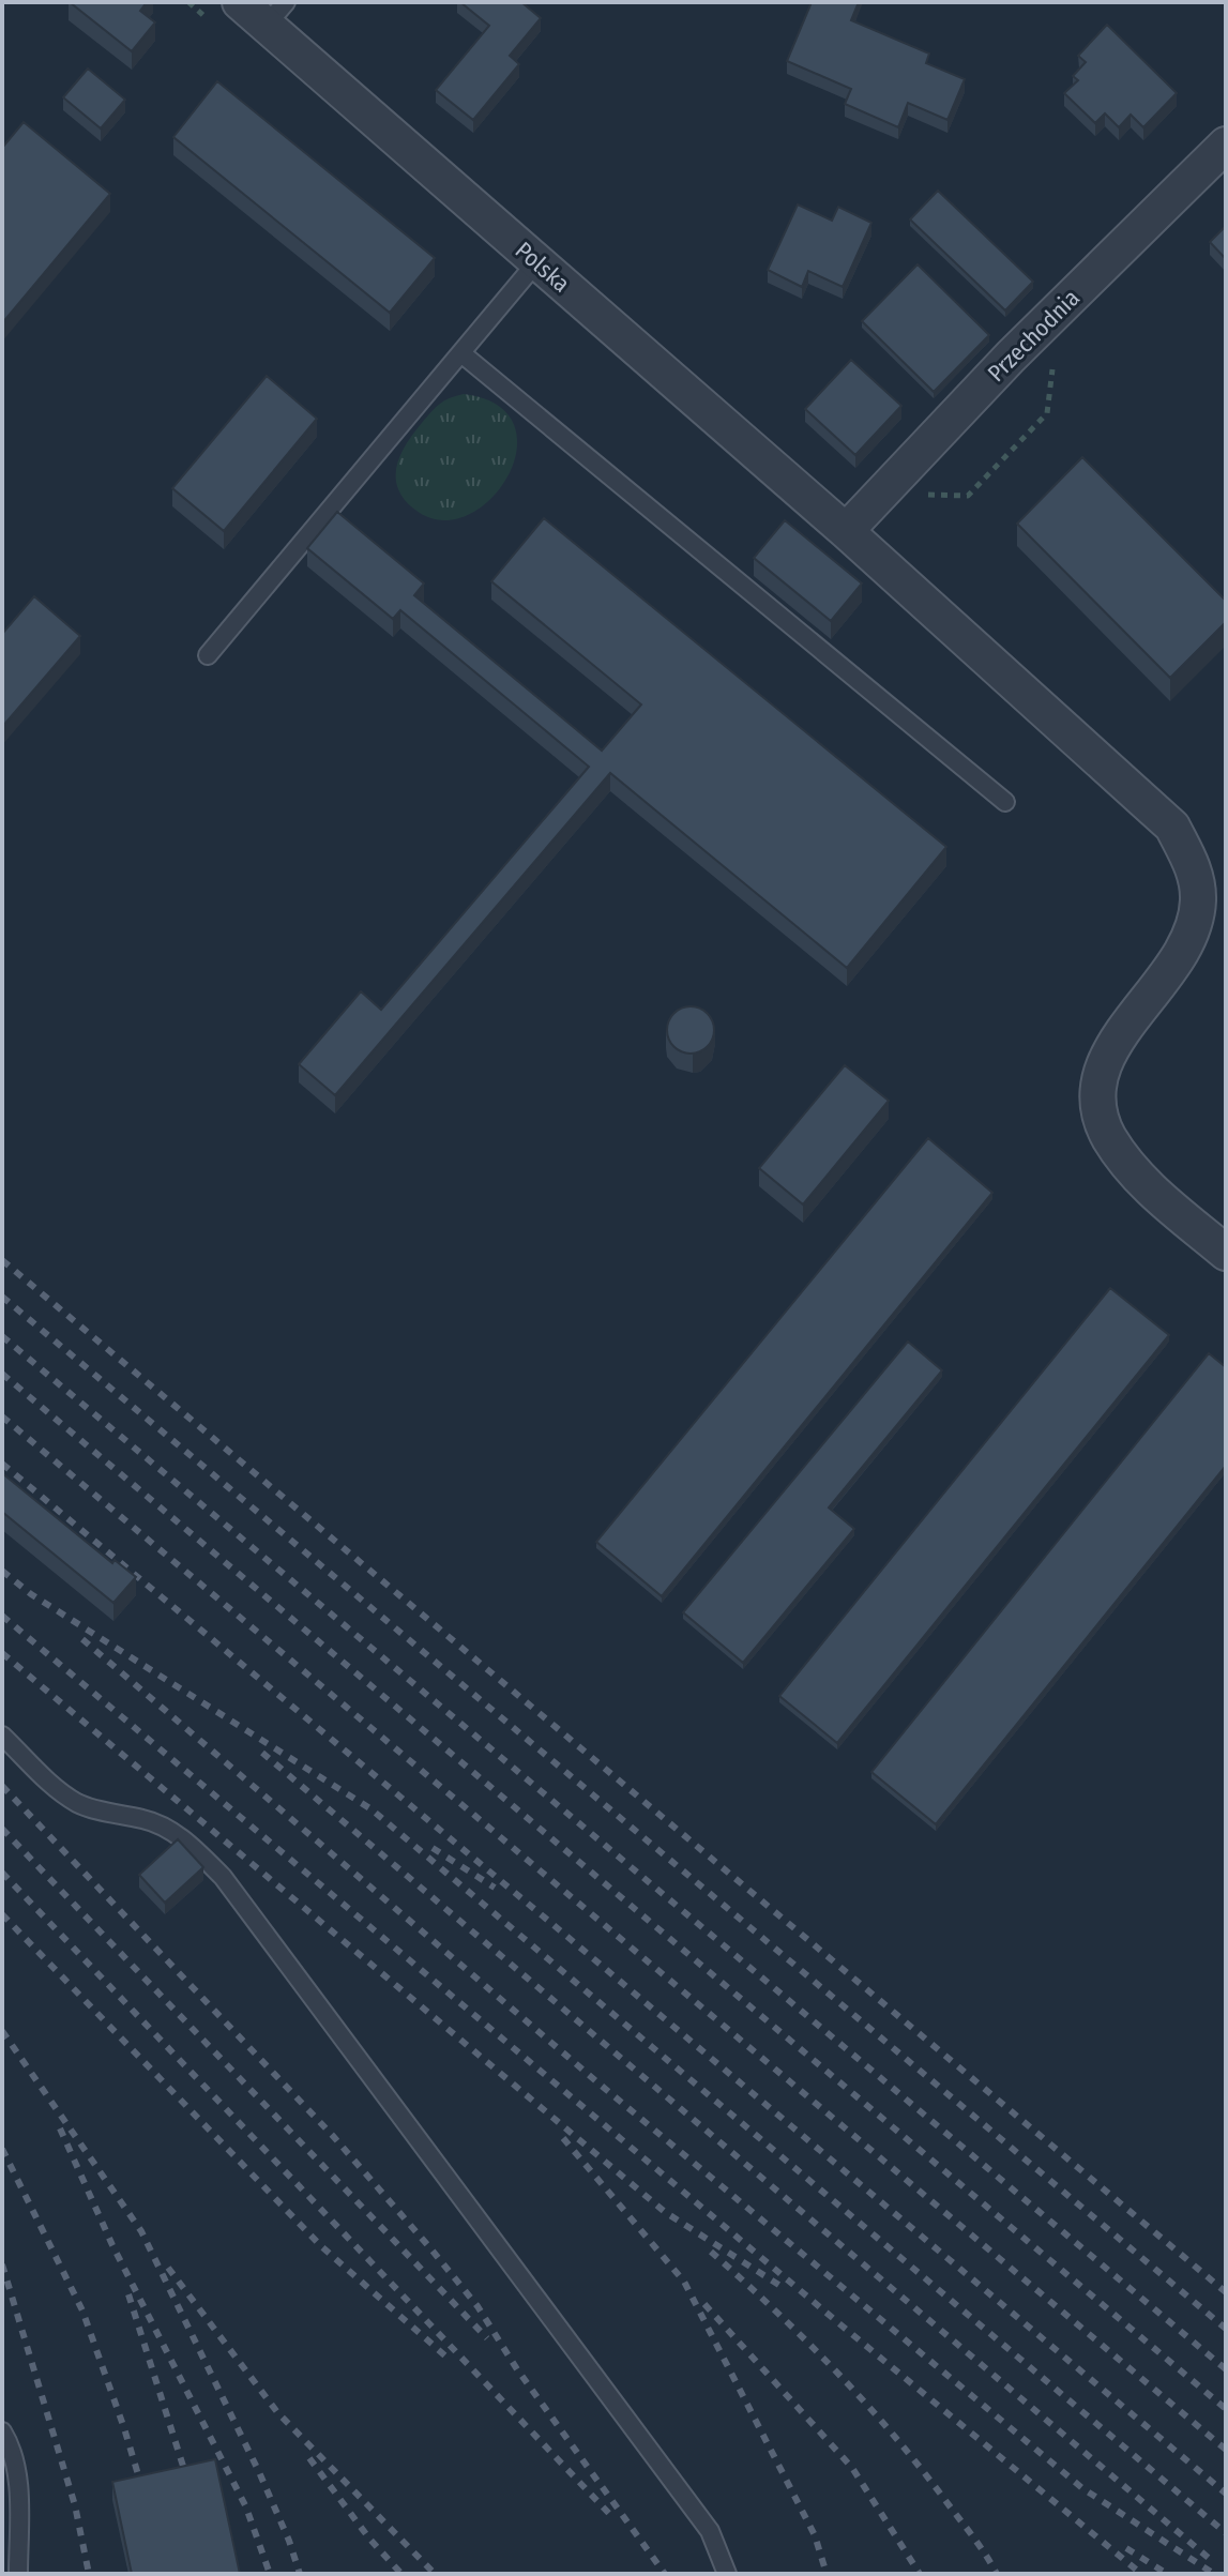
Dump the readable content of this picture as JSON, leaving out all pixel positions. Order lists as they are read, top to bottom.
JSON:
{
  "streets": {
    "street": ["Polska", "Przechodnia"]
  },
  "crossings": [
    ["Polska", "Przechodnia"]
  ]
}
